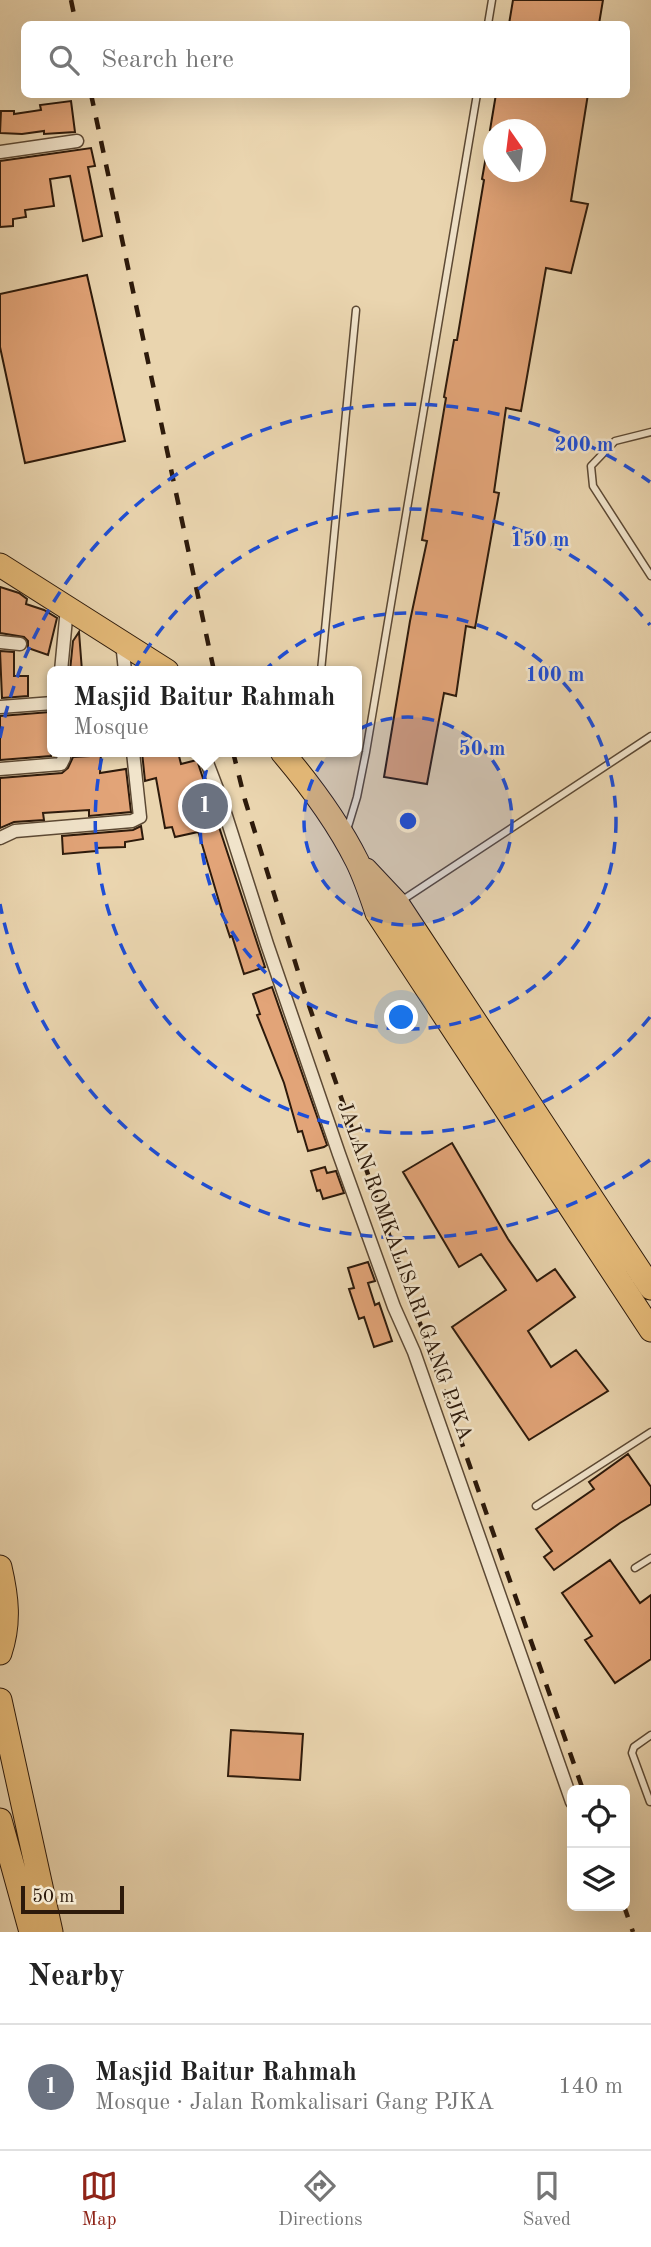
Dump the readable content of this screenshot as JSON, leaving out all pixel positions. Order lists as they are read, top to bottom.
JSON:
{
  "streets": {
    "street": ["JALAN ROMKALISARI GANG PJKA"]
  },
  "scale_bar": "50 m",
  "north": "top",
  "page": {
    "search": "Search here",
    "popup": ["Masjid Baitur Rahmah", "Mosque"],
    "pins": "1",
    "scale": "50 m",
    "heading": "Nearby",
    "list": [
      {
        "mark": "1",
        "name": "Masjid Baitur Rahmah",
        "note": "Mosque · Jalan Romkalisari Gang PJKA",
        "value": "140 m"
      }
    ],
    "nav": ["Map", "Directions", "Saved"]
  },
  "rings": [
    "200 m",
    "150 m",
    "100 m",
    "50 m"
  ]
}
